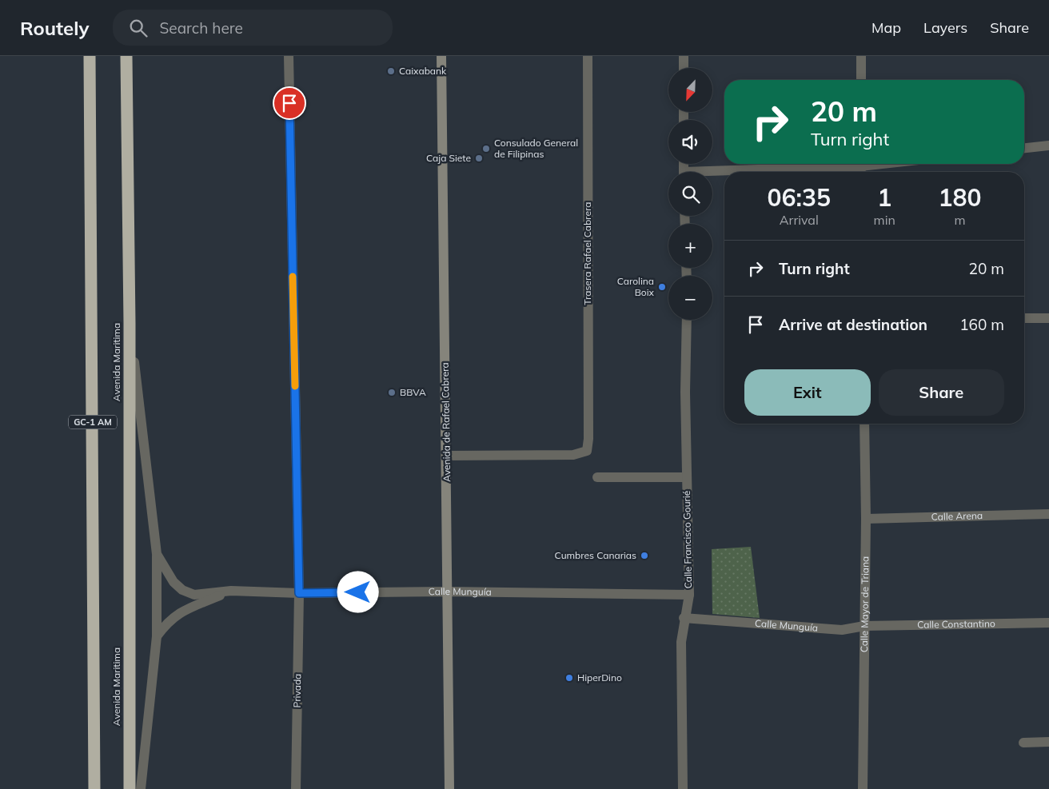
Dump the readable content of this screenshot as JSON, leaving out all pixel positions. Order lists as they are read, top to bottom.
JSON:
{
  "streets": {
    "highway": ["Avenida Maritima", "GC-1 AM"],
    "street": [
      "Trasera Rafael Cabrera",
      "Avenida de Rafael Cabrera",
      "Calle Arena",
      "Calle Francisco Gourié",
      "Calle Munguía",
      "Calle Mayor de Triana",
      "Calle Constantino",
      "Privada"
    ]
  },
  "crossings": [
    ["Trasera Rafael Cabrera", "Avenida de Rafael Cabrera"],
    ["Avenida de Rafael Cabrera", "Calle Munguía"],
    ["Calle Arena", "Calle Mayor de Triana"],
    ["Calle Francisco Gourié", "Calle Munguía"],
    ["Calle Munguía", "Calle Mayor de Triana"],
    ["Calle Munguía", "Calle Constantino"],
    ["Calle Munguía", "Privada"],
    ["Calle Mayor de Triana", "Calle Constantino"]
  ],
  "places": [
    "Caixabank",
    "Consulado General de Filipinas",
    "Caja Siete",
    "Carolina Boix",
    "BBVA",
    "Cumbres Canarias",
    "HiperDino"
  ],
  "north": "bottom left",
  "page": {
    "header": "Routely",
    "search": "Search here",
    "nav": ["Map", "Layers", "Share"],
    "map_buttons": ["+", "−"],
    "turn": ["20 m", "Turn right"],
    "eta": [
      "06:35",
      "Arrival",
      "1",
      "min",
      "180",
      "m"
    ],
    "list": [
      {
        "name": "Turn right",
        "value": "20 m"
      },
      {
        "name": "Arrive at destination",
        "value": "160 m"
      }
    ],
    "buttons": ["Exit", "Share"]
  }
}
